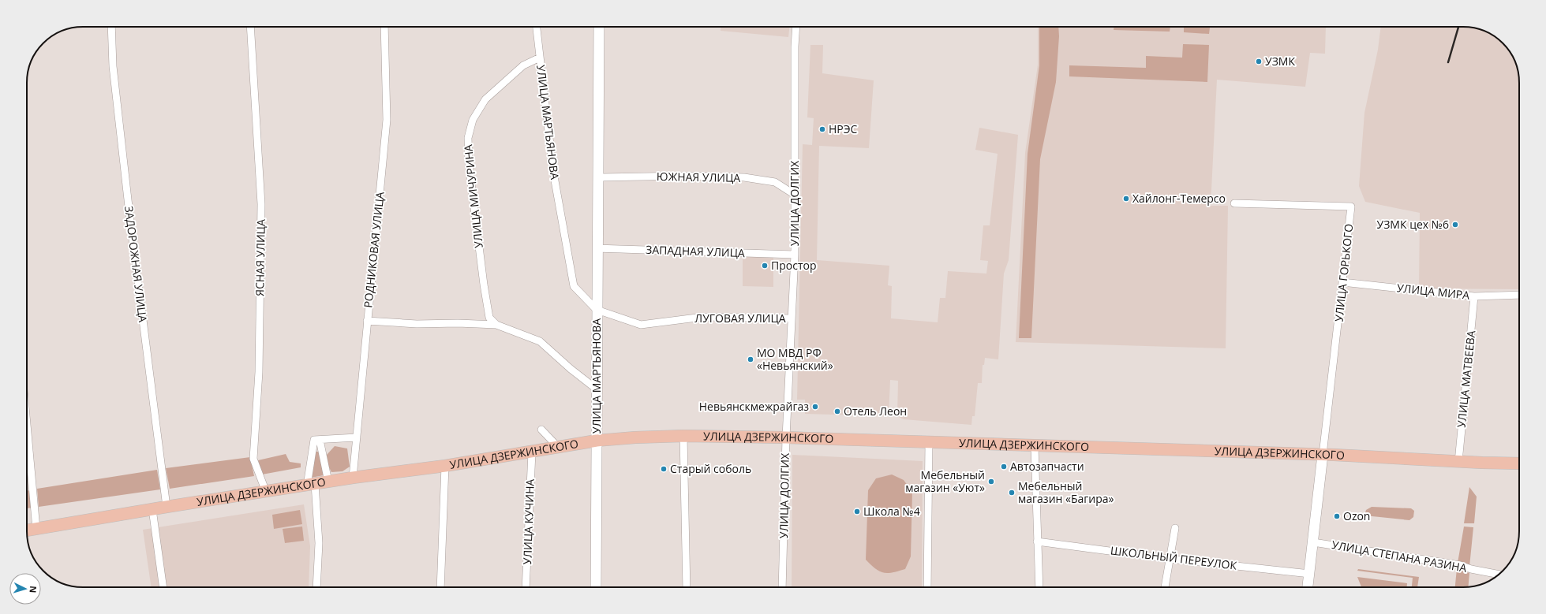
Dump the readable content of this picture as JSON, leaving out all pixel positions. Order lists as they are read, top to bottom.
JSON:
{
  "streets": {
    "main road": ["УЛИЦА МАРТЬЯНОВА", "УЛИЦА ДЗЕРЖИНСКОГО"],
    "street": [
      "ЮЖНАЯ УЛИЦА",
      "УЛИЦА МИЧУРИНА",
      "УЛИЦА ДОЛГИХ",
      "РОДНИКОВАЯ УЛИЦА",
      "ЗАПАДНАЯ УЛИЦА",
      "ЯСНАЯ УЛИЦА",
      "ЗАДОРОЖНАЯ УЛИЦА",
      "УЛИЦА ГОРЬКОГО",
      "УЛИЦА МИРА",
      "ЛУГОВАЯ УЛИЦА",
      "УЛИЦА МАТВЕЕВА",
      "УЛИЦА КУЧИНА",
      "УЛИЦА СТЕПАНА РАЗИНА",
      "ШКОЛЬНЫЙ ПЕРЕУЛОК"
    ]
  },
  "crossings": [
    ["УЛИЦА МАРТЬЯНОВА", "УЛИЦА МИЧУРИНА"],
    ["УЛИЦА МАРТЬЯНОВА", "ЛУГОВАЯ УЛИЦА"],
    ["УЛИЦА МАРТЬЯНОВА", "УЛИЦА ДЗЕРЖИНСКОГО"],
    ["ЮЖНАЯ УЛИЦА", "УЛИЦА ДОЛГИХ"],
    ["УЛИЦА ДОЛГИХ", "ЗАПАДНАЯ УЛИЦА"],
    ["УЛИЦА ДОЛГИХ", "ЛУГОВАЯ УЛИЦА"],
    ["УЛИЦА ДОЛГИХ", "УЛИЦА ДЗЕРЖИНСКОГО"],
    ["РОДНИКОВАЯ УЛИЦА", "УЛИЦА ДЗЕРЖИНСКОГО"],
    ["ЯСНАЯ УЛИЦА", "УЛИЦА ДЗЕРЖИНСКОГО"],
    ["ЗАДОРОЖНАЯ УЛИЦА", "УЛИЦА ДЗЕРЖИНСКОГО"],
    ["УЛИЦА ГОРЬКОГО", "УЛИЦА МИРА"],
    ["УЛИЦА ГОРЬКОГО", "УЛИЦА ДЗЕРЖИНСКОГО"],
    ["УЛИЦА МИРА", "УЛИЦА МАТВЕЕВА"],
    ["УЛИЦА МАТВЕЕВА", "УЛИЦА ДЗЕРЖИНСКОГО"],
    ["УЛИЦА ДЗЕРЖИНСКОГО", "УЛИЦА КУЧИНА"]
  ],
  "places": [
    "УЗМК",
    "НРЭС",
    "Хайлонг-Темерсо",
    "УЗМК цех №6",
    "Простор",
    "МО МВД РФ «Невьянский»",
    "Невьянскмежрайгаз",
    "Отель Леон",
    "Автозапчасти",
    "Старый соболь",
    "Мебельный магазин «Уют»",
    "Мебельный магазин «Багира»",
    "Школа №4",
    "Ozon"
  ],
  "north": "right"
}
